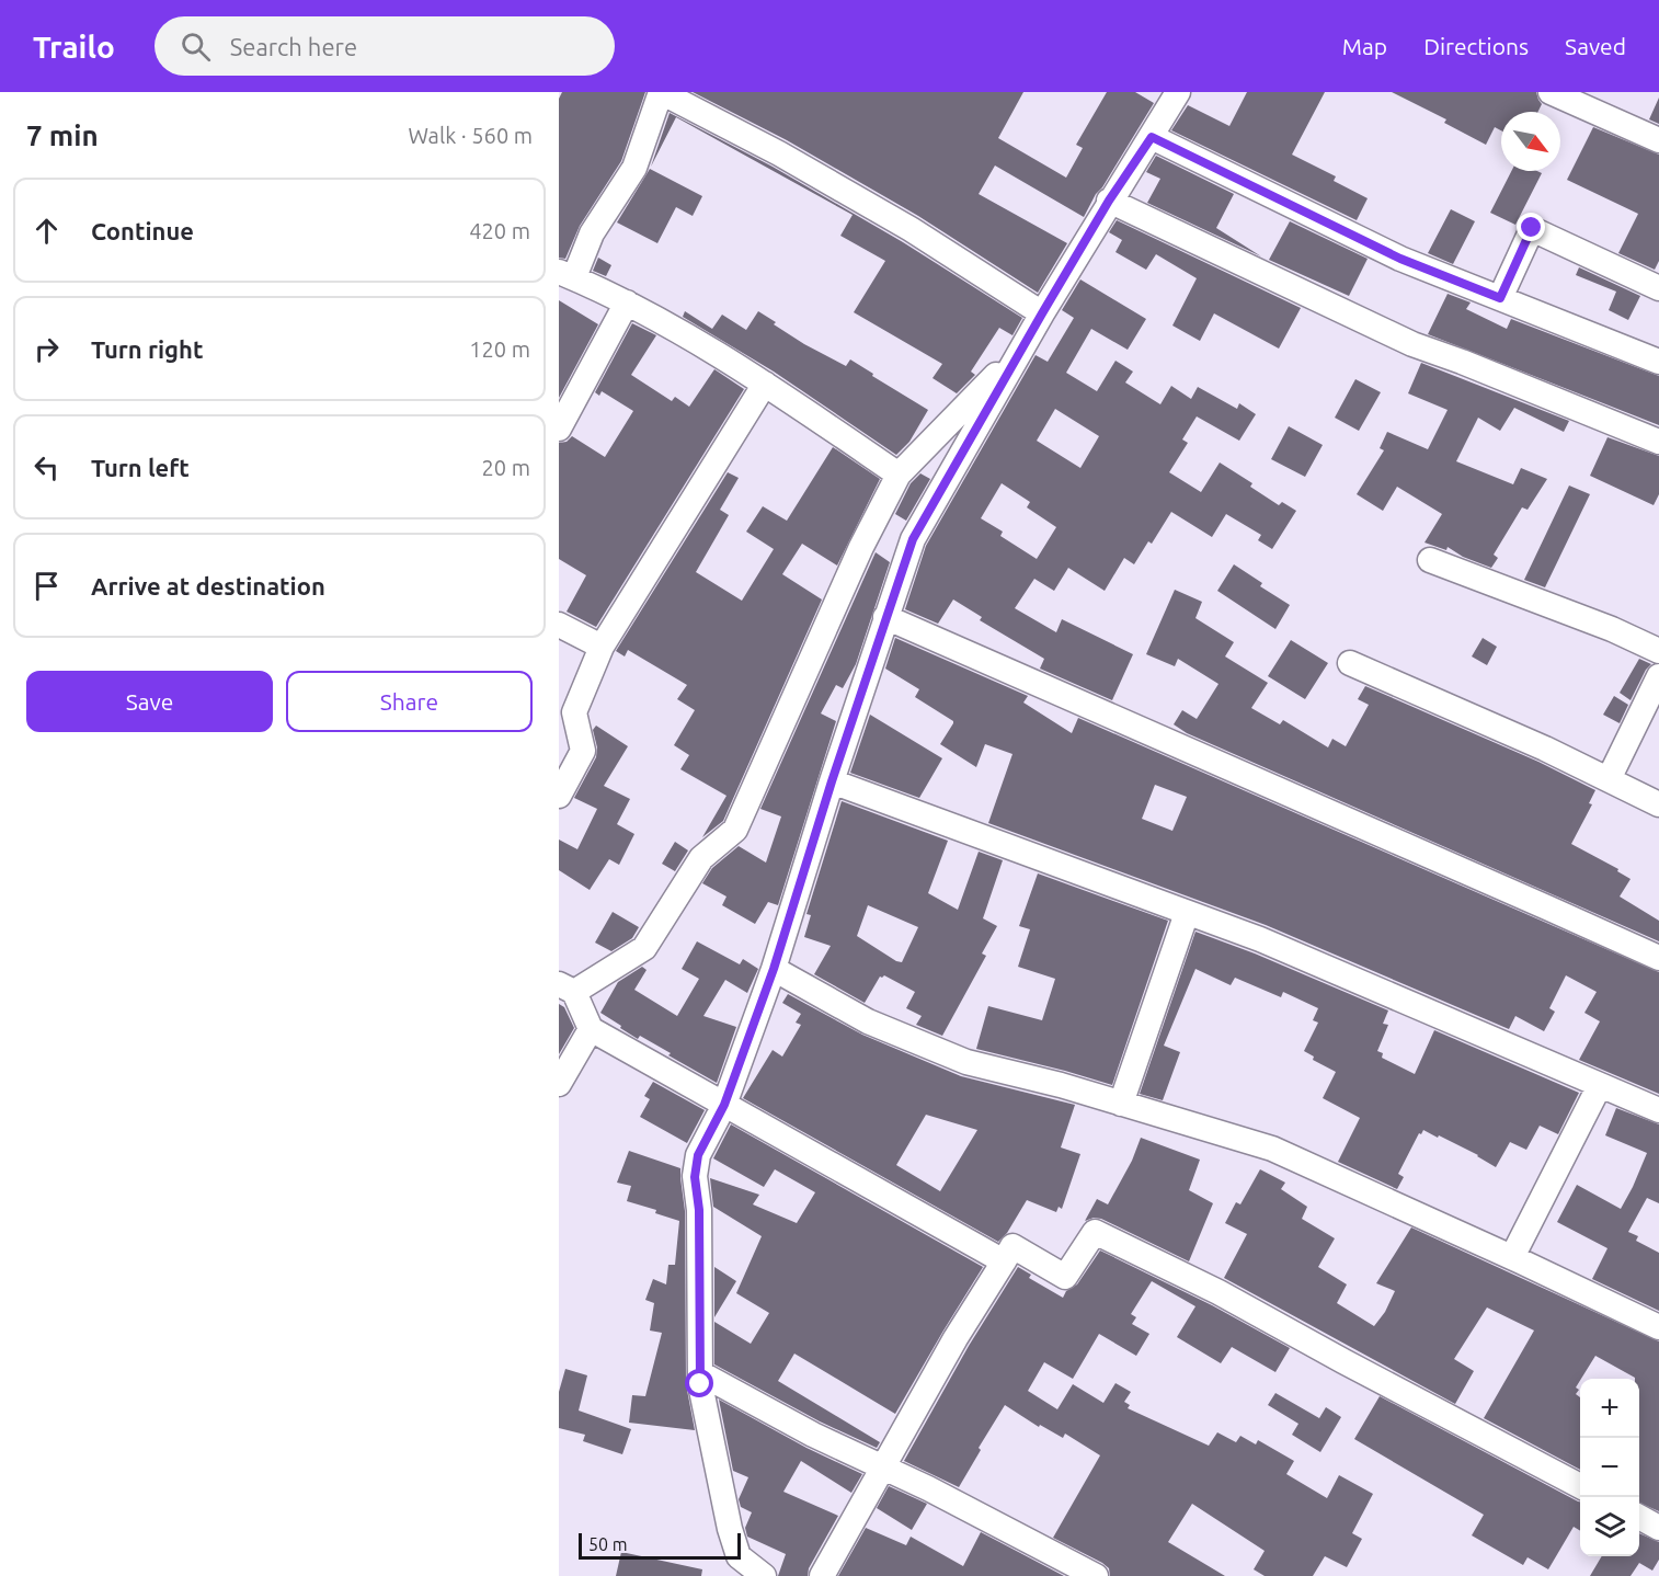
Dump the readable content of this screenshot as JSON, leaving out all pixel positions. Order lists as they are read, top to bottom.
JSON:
{
  "scale_bar": "50 m",
  "north": "bottom right",
  "page": {
    "header": "Trailo",
    "search": "Search here",
    "nav": ["Map", "Directions", "Saved"],
    "heading": ["7 min", "Walk · 560 m"],
    "list": [
      ["Continue", "420 m"],
      ["Turn right", "120 m"],
      ["Turn left", "20 m"],
      "Arrive at destination"
    ],
    "buttons": ["Save", "Share"],
    "map_buttons": ["+", "−"],
    "scale": "50 m"
  }
}
